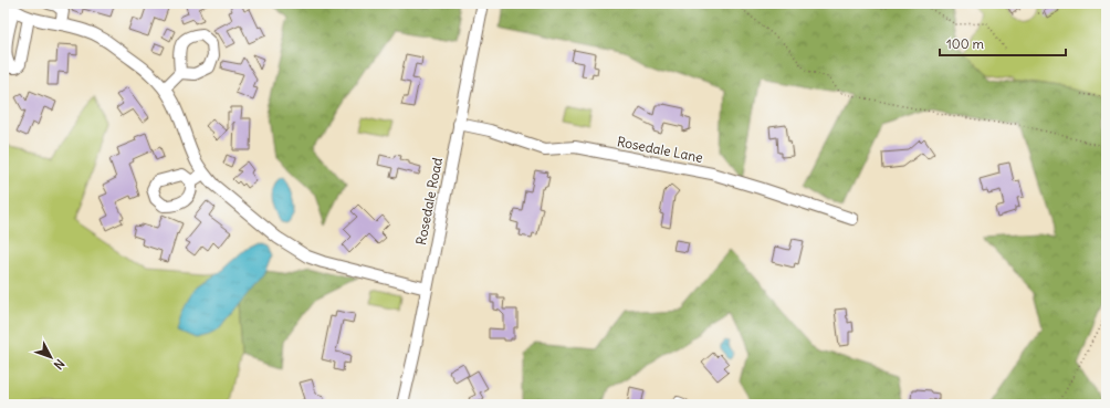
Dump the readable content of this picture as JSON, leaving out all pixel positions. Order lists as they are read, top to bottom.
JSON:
{
  "streets": {
    "street": ["Rosedale Lane", "Rosedale Road"]
  },
  "crossings": [
    ["Rosedale Lane", "Rosedale Road"]
  ],
  "scale_bar": "100 m",
  "north": "bottom right"
}
